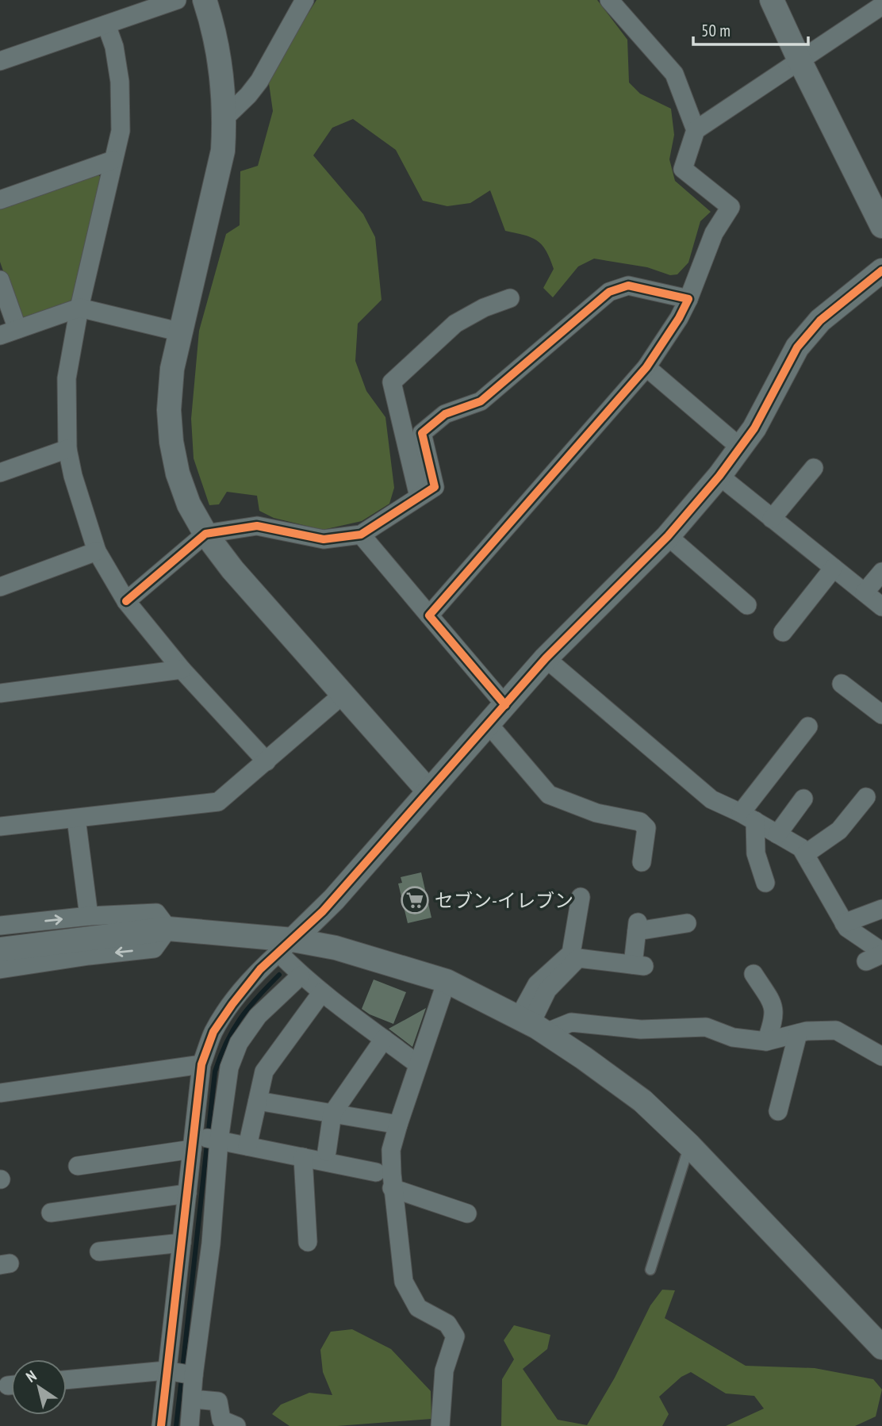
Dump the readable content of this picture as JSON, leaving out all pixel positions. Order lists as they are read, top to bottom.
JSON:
{
  "places": {
    "supermarket": ["セブン-イレブン"]
  },
  "scale_bar": "50 m",
  "north": "top left"
}
